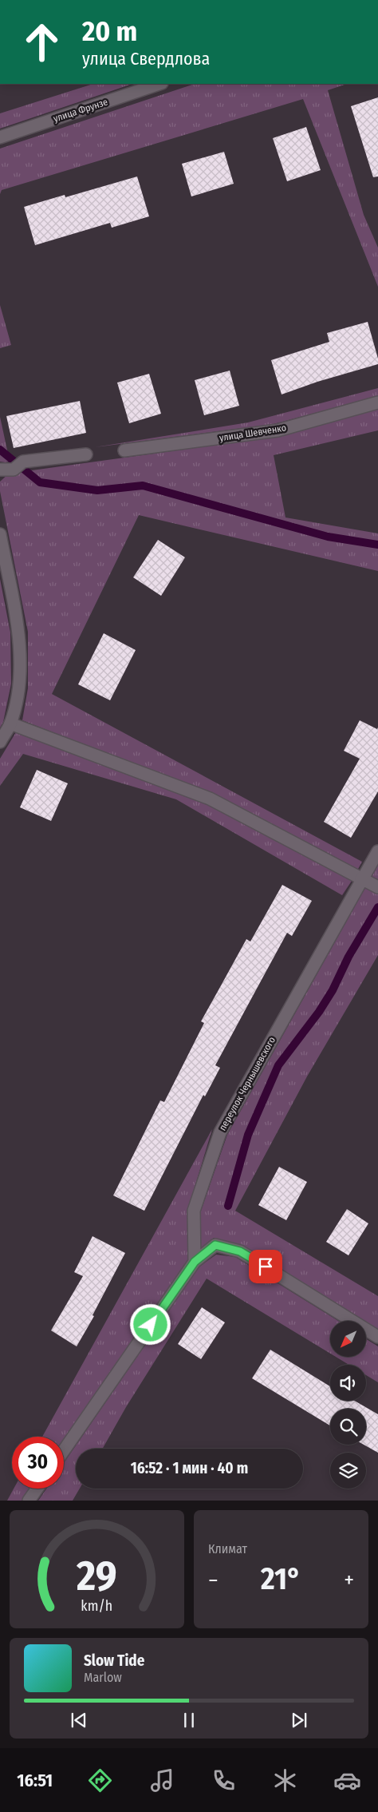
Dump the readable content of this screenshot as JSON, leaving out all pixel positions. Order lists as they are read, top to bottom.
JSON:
{
  "streets": {
    "street": ["улица Фрунзе", "улица Шевченко", "переулок Чернышевского"]
  },
  "north": "bottom left",
  "page": {
    "turn": ["20 m", "улица Свердлова"],
    "limit": "30",
    "trip": "16:52 · 1 мин · 40 m",
    "tile": "Климат",
    "heat": ["−", "21°", "+"],
    "song": ["Slow Tide", "Marlow"],
    "tabs": "16:51",
    "gauge": ["29", "km/h"]
  }
}
